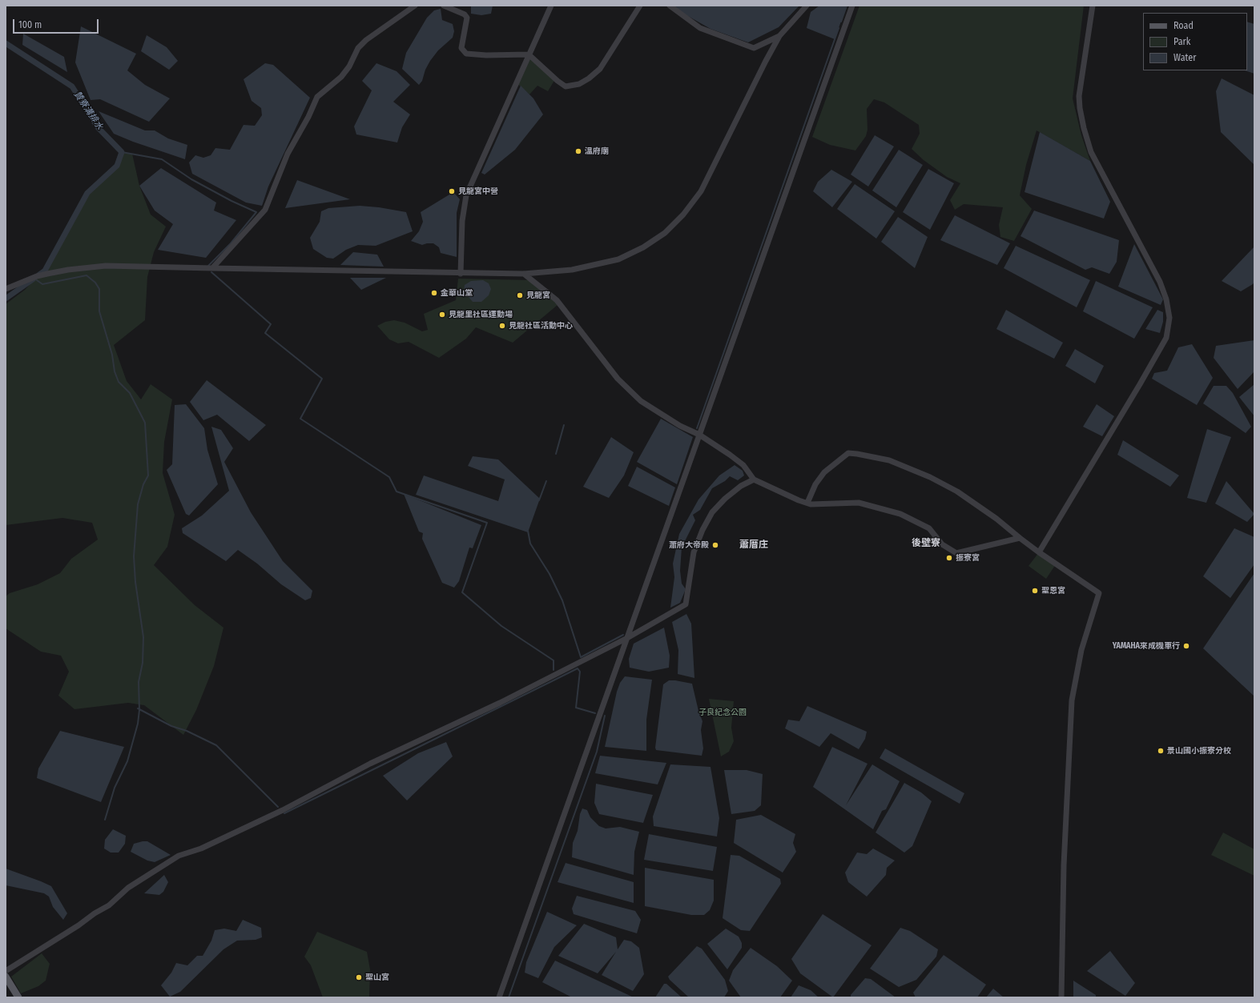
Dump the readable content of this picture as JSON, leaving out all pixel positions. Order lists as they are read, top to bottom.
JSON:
{
  "districts": ["後壁寮", "蕭厝庄"],
  "water": ["贊寮溝排水"],
  "parks": ["子良紀念公園"],
  "places": [
    "溫府廟",
    "見龍宮中營",
    "金華山堂",
    "見龍宮",
    "見龍里社區運動場",
    "見龍社區活動中心",
    "蕭府大帝殿",
    "振寮宮",
    "聖恩宮",
    "YAMAHA來成機車行",
    "景山國小振寮分校",
    "聖山宮"
  ],
  "legend": ["Road", "Park", "Water"],
  "scale_bar": "100 m"
}
